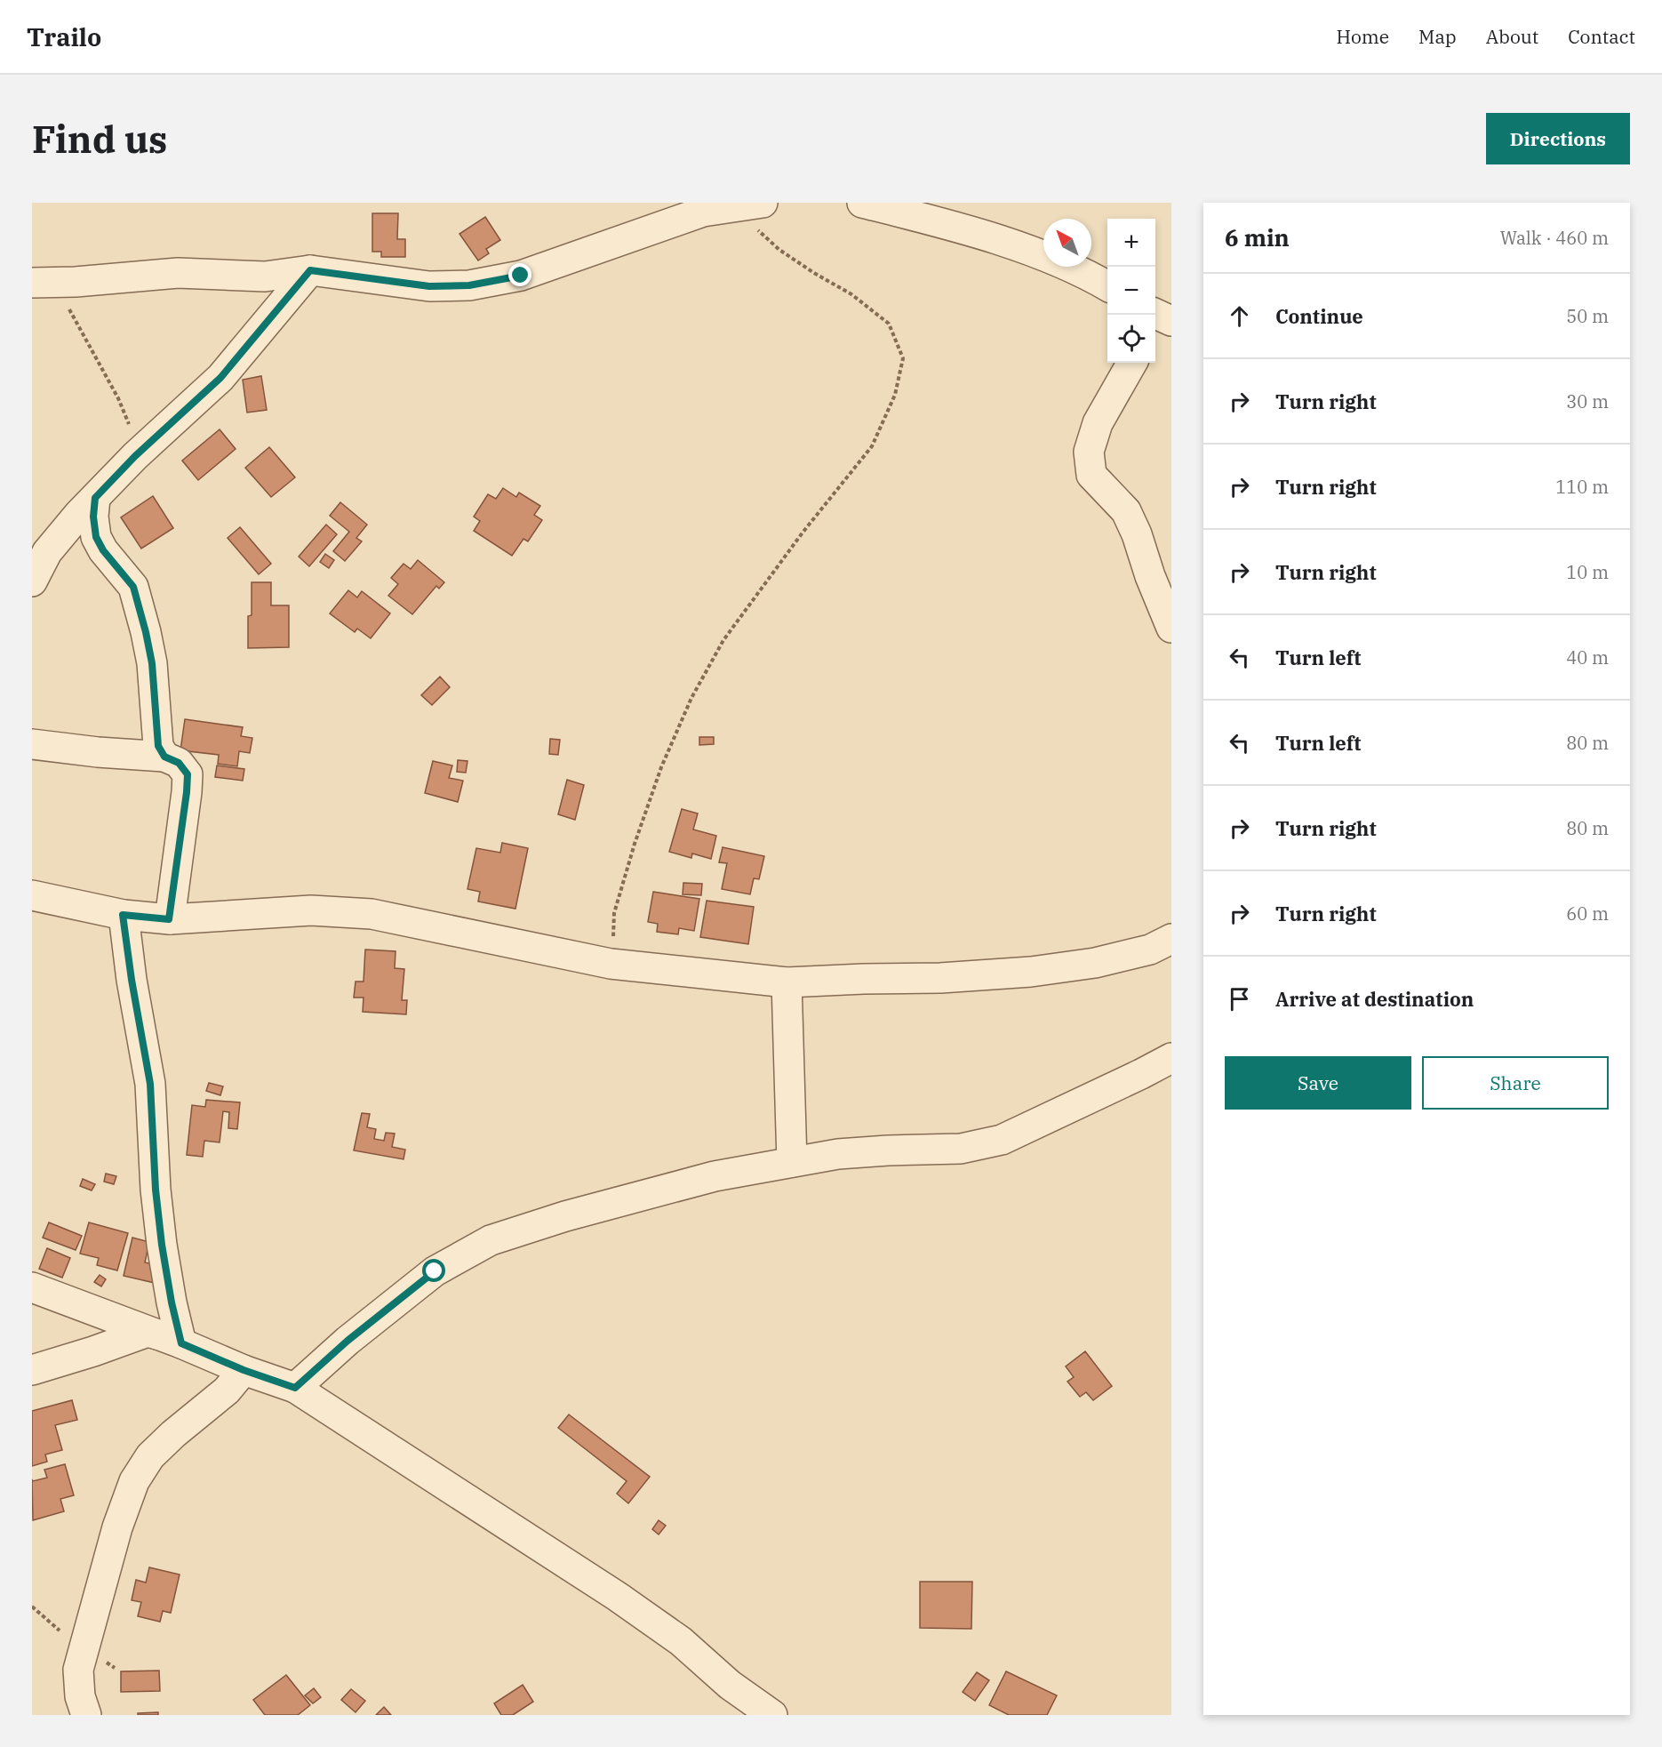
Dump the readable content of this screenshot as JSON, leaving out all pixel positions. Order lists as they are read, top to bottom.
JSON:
{
  "north": "top left",
  "page": {
    "header": "Trailo",
    "nav": [
      "Home",
      "Map",
      "About",
      "Contact"
    ],
    "buttons": [
      "Directions",
      ["Save", "Share"]
    ],
    "title": "Find us",
    "heading": ["6 min", "Walk · 460 m"],
    "map_buttons": ["+", "−"],
    "list": [
      ["Continue", "50 m"],
      ["Turn right", "30 m"],
      ["Turn right", "110 m"],
      ["Turn right", "10 m"],
      ["Turn left", "40 m"],
      ["Turn left", "80 m"],
      ["Turn right", "80 m"],
      ["Turn right", "60 m"],
      "Arrive at destination"
    ]
  }
}
